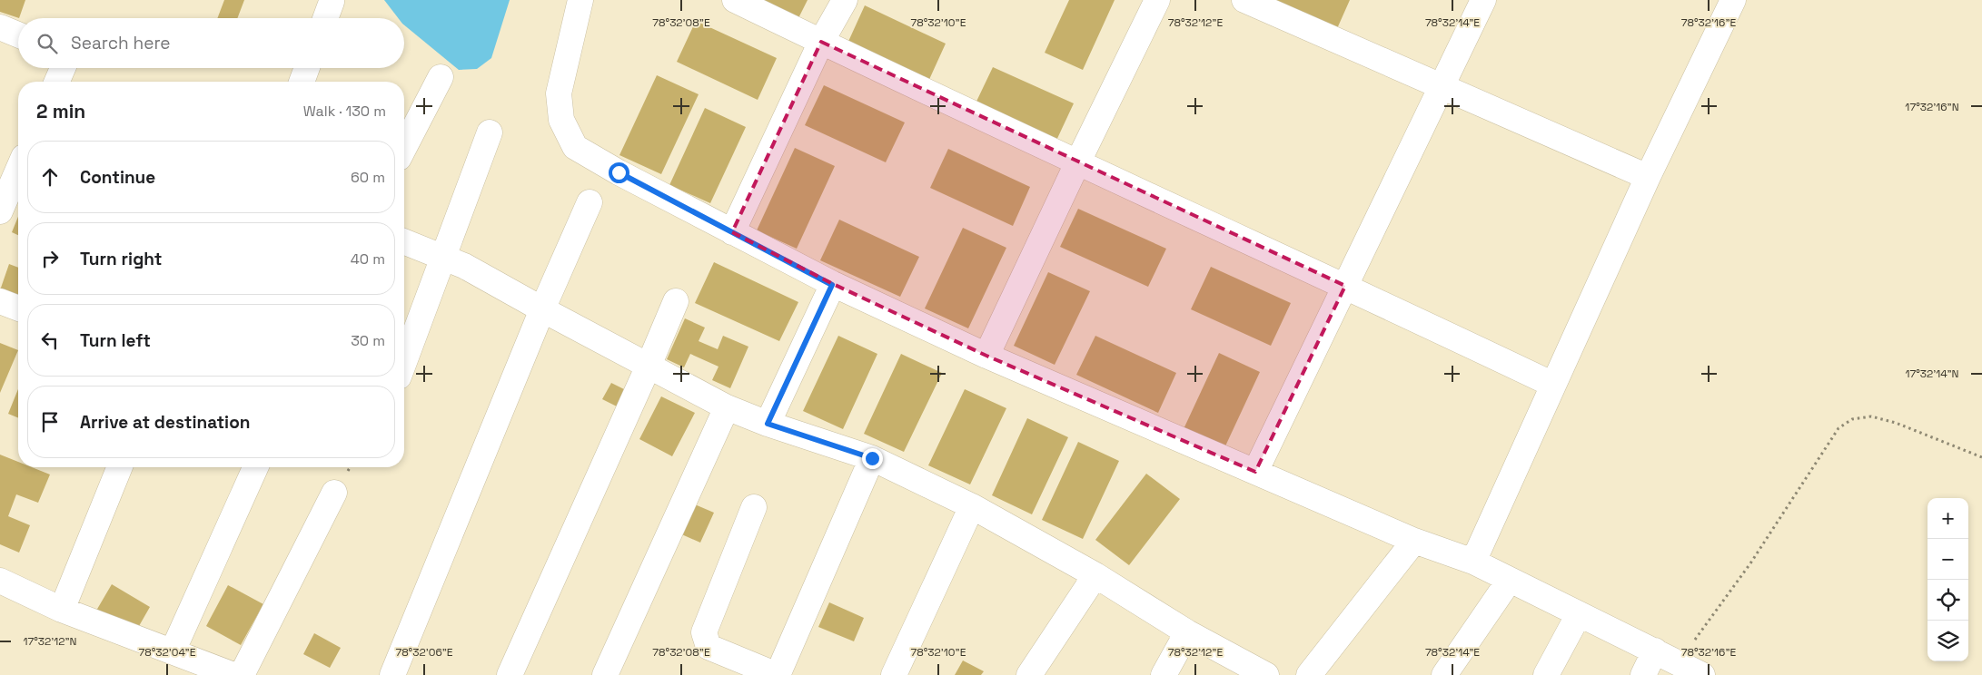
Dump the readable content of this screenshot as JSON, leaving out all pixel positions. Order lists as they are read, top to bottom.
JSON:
{
  "page": {
    "search": "Search here",
    "heading": ["2 min", "Walk · 130 m"],
    "list": [
      ["Continue", "60 m"],
      ["Turn right", "40 m"],
      ["Turn left", "30 m"],
      "Arrive at destination"
    ],
    "map_buttons": ["+", "−"]
  },
  "coordinates": [
    "78°32'08\"E",
    "78°32'10\"E",
    "78°32'12\"E",
    "78°32'14\"E",
    "78°32'16\"E",
    "17°32'16\"N",
    "17°32'14\"N",
    "17°32'12\"N",
    "78°32'04\"E",
    "78°32'06\"E"
  ]
}
